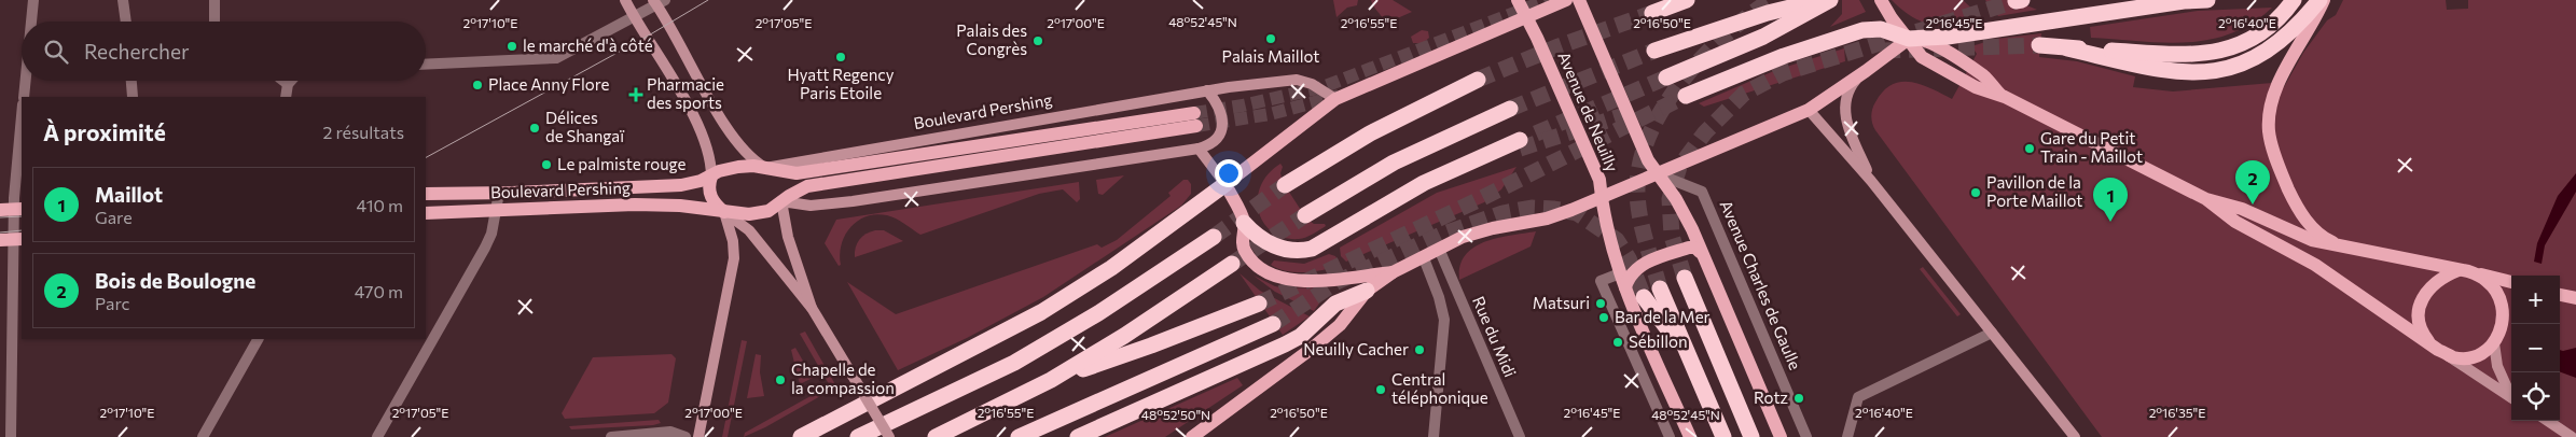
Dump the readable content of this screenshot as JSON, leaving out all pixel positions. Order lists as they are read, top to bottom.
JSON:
{
  "streets": {
    "main road": ["Boulevard Pershing", "Avenue de Neuilly"],
    "street": ["Avenue Charles de Gaulle", "Rue du Midi"]
  },
  "places": {
    "other": [
      "Palais Maillot",
      "Palais des Congrès",
      "le marché d'à côté",
      "Hyatt Regency Paris Etoile",
      "Place Anny Flore",
      "Délices de Shangaï",
      "Gare du Petit Train - Maillot",
      "Le palmiste rouge",
      "Pavillon de la Porte Maillot",
      "Matsuri",
      "Bar de la Mer",
      "Sébillon",
      "Neuilly Cacher",
      "Chapelle de la compassion",
      "Central téléphonique",
      "Rotz"
    ],
    "health": ["Pharmacie des sports"]
  },
  "page": {
    "search": "Rechercher",
    "heading": ["À proximité", "2 résultats"],
    "pins": ["2", "1"],
    "list": [
      {
        "mark": "1",
        "name": "Maillot",
        "note": "Gare",
        "value": "410 m"
      },
      {
        "mark": "2",
        "name": "Bois de Boulogne",
        "note": "Parc",
        "value": "470 m"
      }
    ],
    "map_buttons": ["+", "−"]
  },
  "coordinates": [
    "48°52'45\"N",
    "2°17'10\"E",
    "2°17'05\"E",
    "2°17'00\"E",
    "2°16'55\"E",
    "2°16'50\"E",
    "2°16'45\"E",
    "2°16'40\"E",
    "2°16'35\"E",
    "48°52'50\"N"
  ]
}
